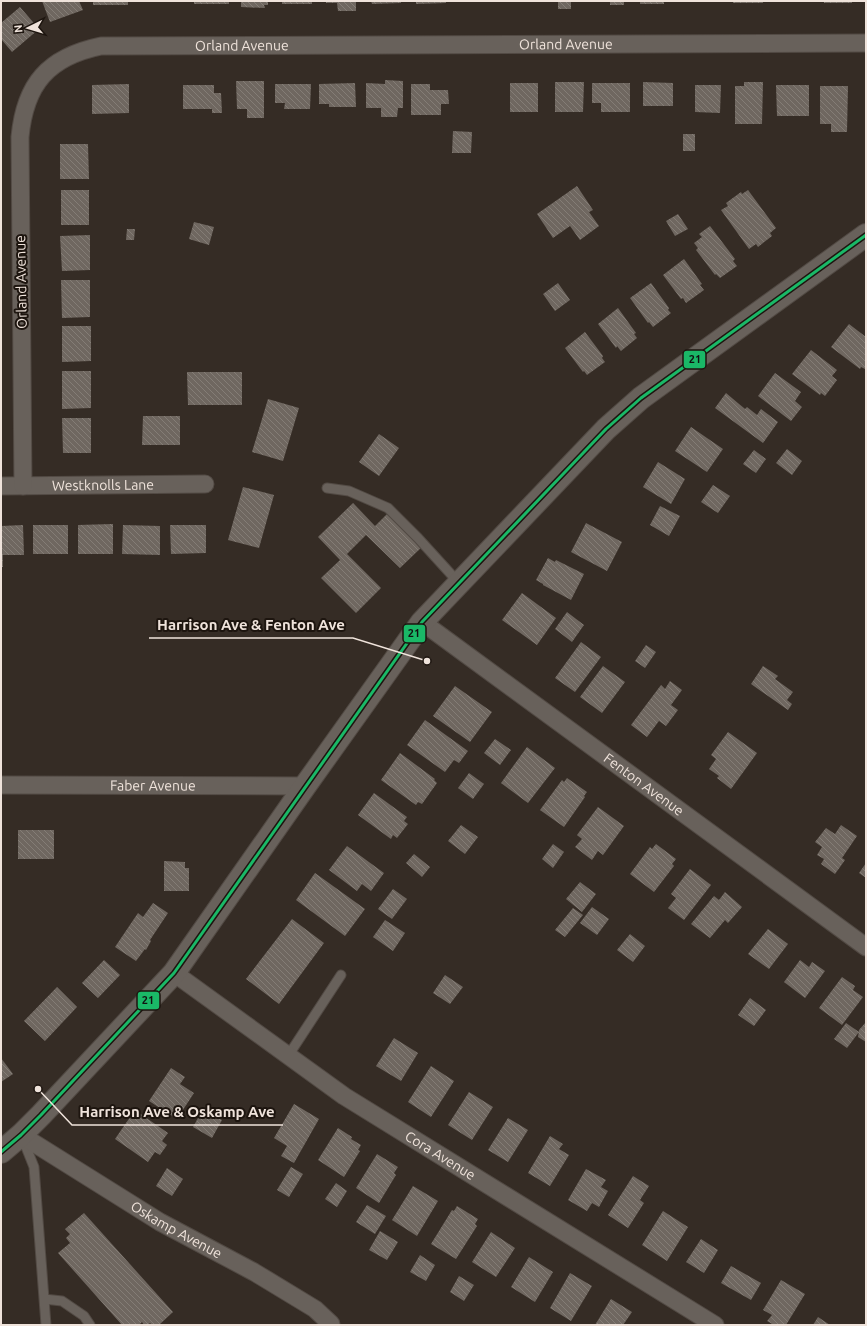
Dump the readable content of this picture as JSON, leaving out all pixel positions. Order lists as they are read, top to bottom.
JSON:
{
  "streets": {
    "street": [
      "Orland Avenue",
      "Westknolls Lane",
      "Faber Avenue",
      "Fenton Avenue",
      "Cora Avenue",
      "Oskamp Avenue"
    ]
  },
  "crossings": [
    ["Orland Avenue", "Westknolls Lane"]
  ],
  "places": ["Harrison Ave & Fenton Ave", "Harrison Ave & Oskamp Ave"],
  "lines": ["transit line 21"],
  "north": "left"
}
